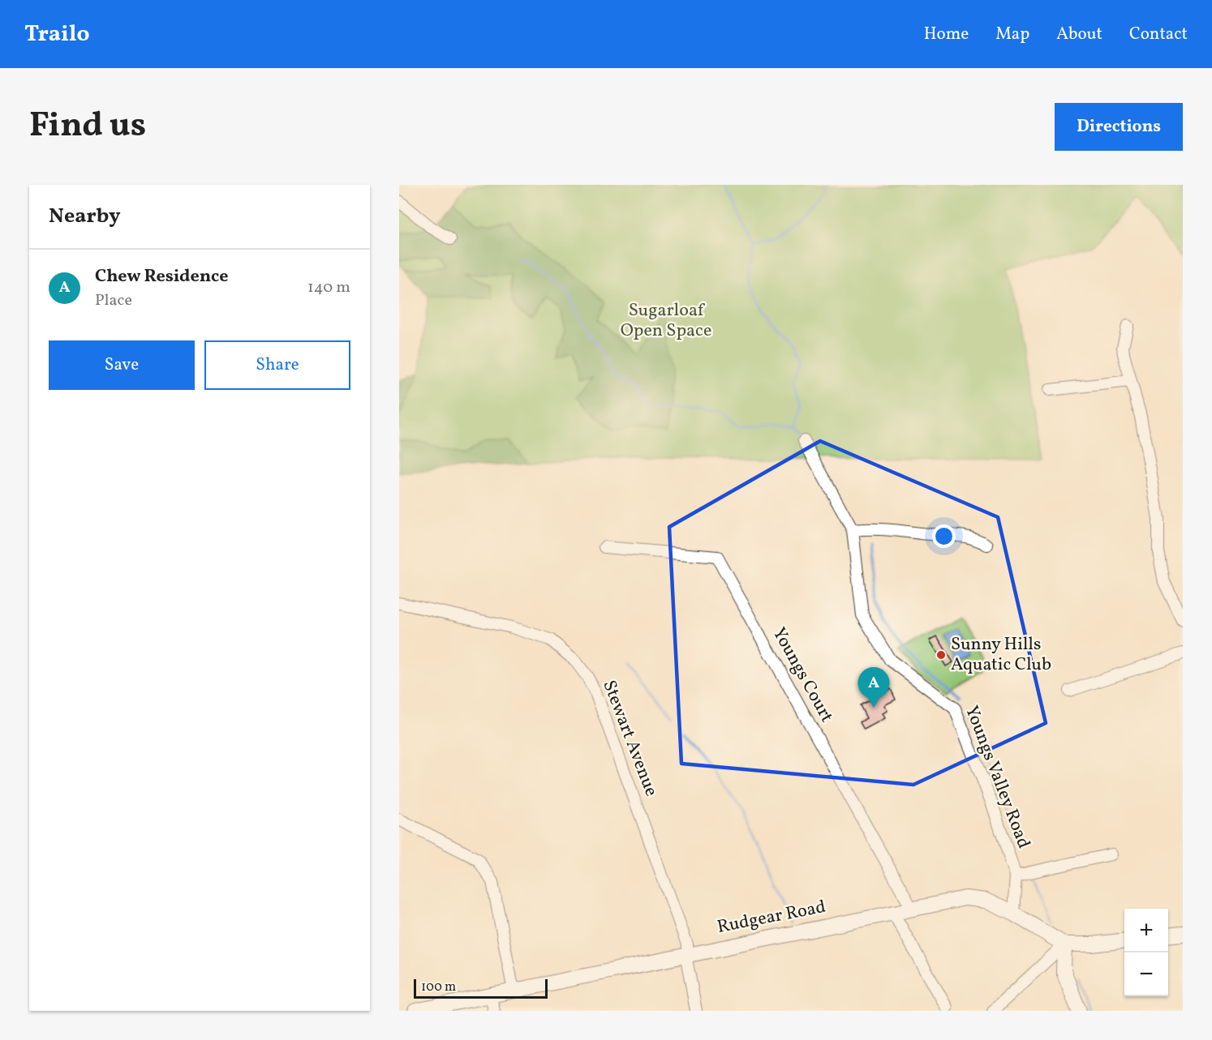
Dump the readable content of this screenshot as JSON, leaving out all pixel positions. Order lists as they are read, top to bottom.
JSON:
{
  "streets": {
    "street": [
      "Youngs Court",
      "Stewart Avenue",
      "Youngs Valley Road",
      "Rudgear Road"
    ]
  },
  "crossings": [
    ["Youngs Court", "Rudgear Road"],
    ["Stewart Avenue", "Rudgear Road"],
    ["Youngs Valley Road", "Rudgear Road"]
  ],
  "parks": ["Sugarloaf Open Space"],
  "places": ["Sunny Hills Aquatic Club"],
  "scale_bar": "100 m",
  "page": {
    "header": "Trailo",
    "nav": [
      "Home",
      "Map",
      "About",
      "Contact"
    ],
    "title": "Find us",
    "buttons": [
      "Directions",
      ["Save", "Share"]
    ],
    "heading": "Nearby",
    "list": [
      {
        "mark": "A",
        "name": "Chew Residence",
        "note": "Place",
        "value": "140 m"
      }
    ],
    "pins": "A",
    "map_buttons": ["+", "−"],
    "scale": "100 m"
  }
}
